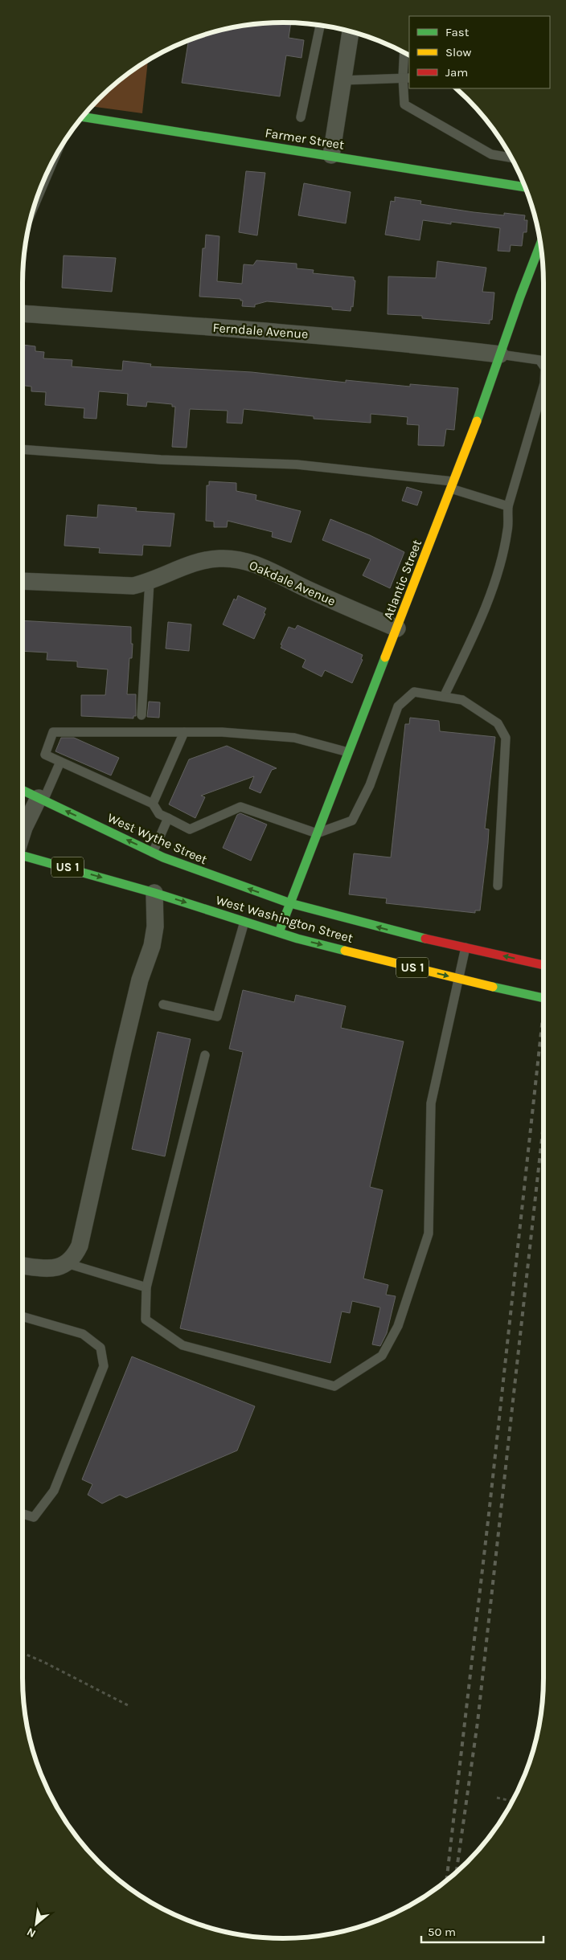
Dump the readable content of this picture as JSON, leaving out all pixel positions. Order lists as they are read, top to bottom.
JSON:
{
  "streets": {
    "street": [
      "Farmer Street",
      "Ferndale Avenue",
      "Atlantic Street",
      "Oakdale Avenue",
      "West Wythe Street",
      "US 1",
      "West Washington Street"
    ]
  },
  "crossings": [
    ["Ferndale Avenue", "Atlantic Street"],
    ["Atlantic Street", "Oakdale Avenue"],
    ["Atlantic Street", "West Wythe Street"],
    ["Atlantic Street", "West Washington Street"],
    ["West Wythe Street", "West Washington Street"]
  ],
  "one_way": ["West Wythe Street"],
  "legend": ["Fast", "Slow", "Jam"],
  "scale_bar": "50 m",
  "north": "bottom left"
}
